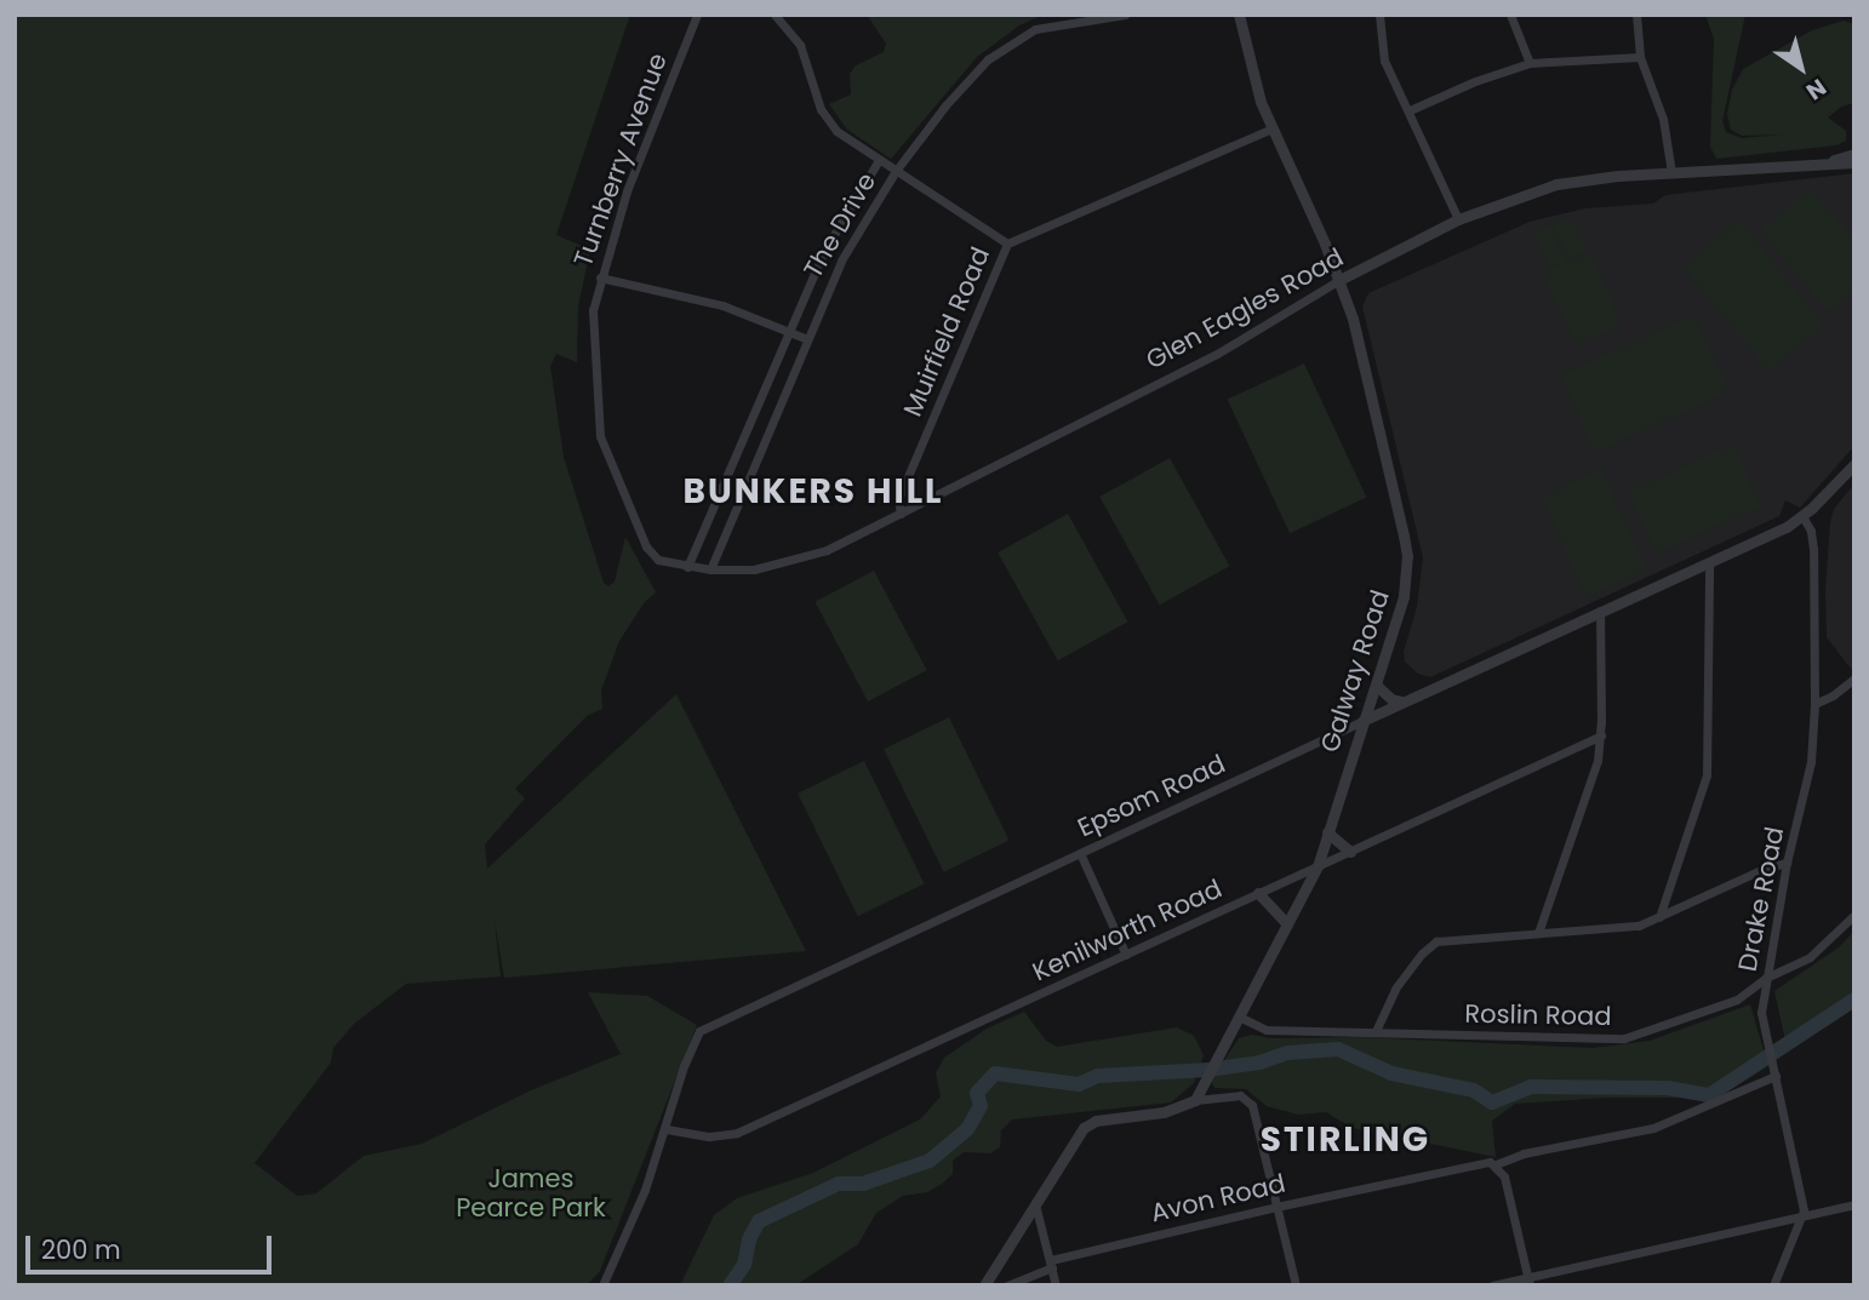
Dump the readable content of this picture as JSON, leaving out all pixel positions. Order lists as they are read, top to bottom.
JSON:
{
  "streets": {
    "street": [
      "Turnberry Avenue",
      "The Drive",
      "Glen Eagles Road",
      "Muirfield Road",
      "Galway Road",
      "Epsom Road",
      "Drake Road",
      "Kenilworth Road",
      "Roslin Road",
      "Avon Road"
    ]
  },
  "crossings": [
    ["Turnberry Avenue", "The Drive"],
    ["Turnberry Avenue", "Glen Eagles Road"],
    ["The Drive", "Glen Eagles Road"],
    ["Glen Eagles Road", "Muirfield Road"],
    ["Glen Eagles Road", "Galway Road"],
    ["Muirfield Road", "Galway Road"],
    ["Galway Road", "Epsom Road"],
    ["Galway Road", "Kenilworth Road"],
    ["Galway Road", "Roslin Road"],
    ["Epsom Road", "Drake Road"],
    ["Epsom Road", "Kenilworth Road"],
    ["Drake Road", "Roslin Road"],
    ["Drake Road", "Avon Road"]
  ],
  "districts": ["BUNKERS HILL", "STIRLING"],
  "parks": ["James Pearce Park"],
  "scale_bar": "200 m",
  "north": "bottom right"
}
